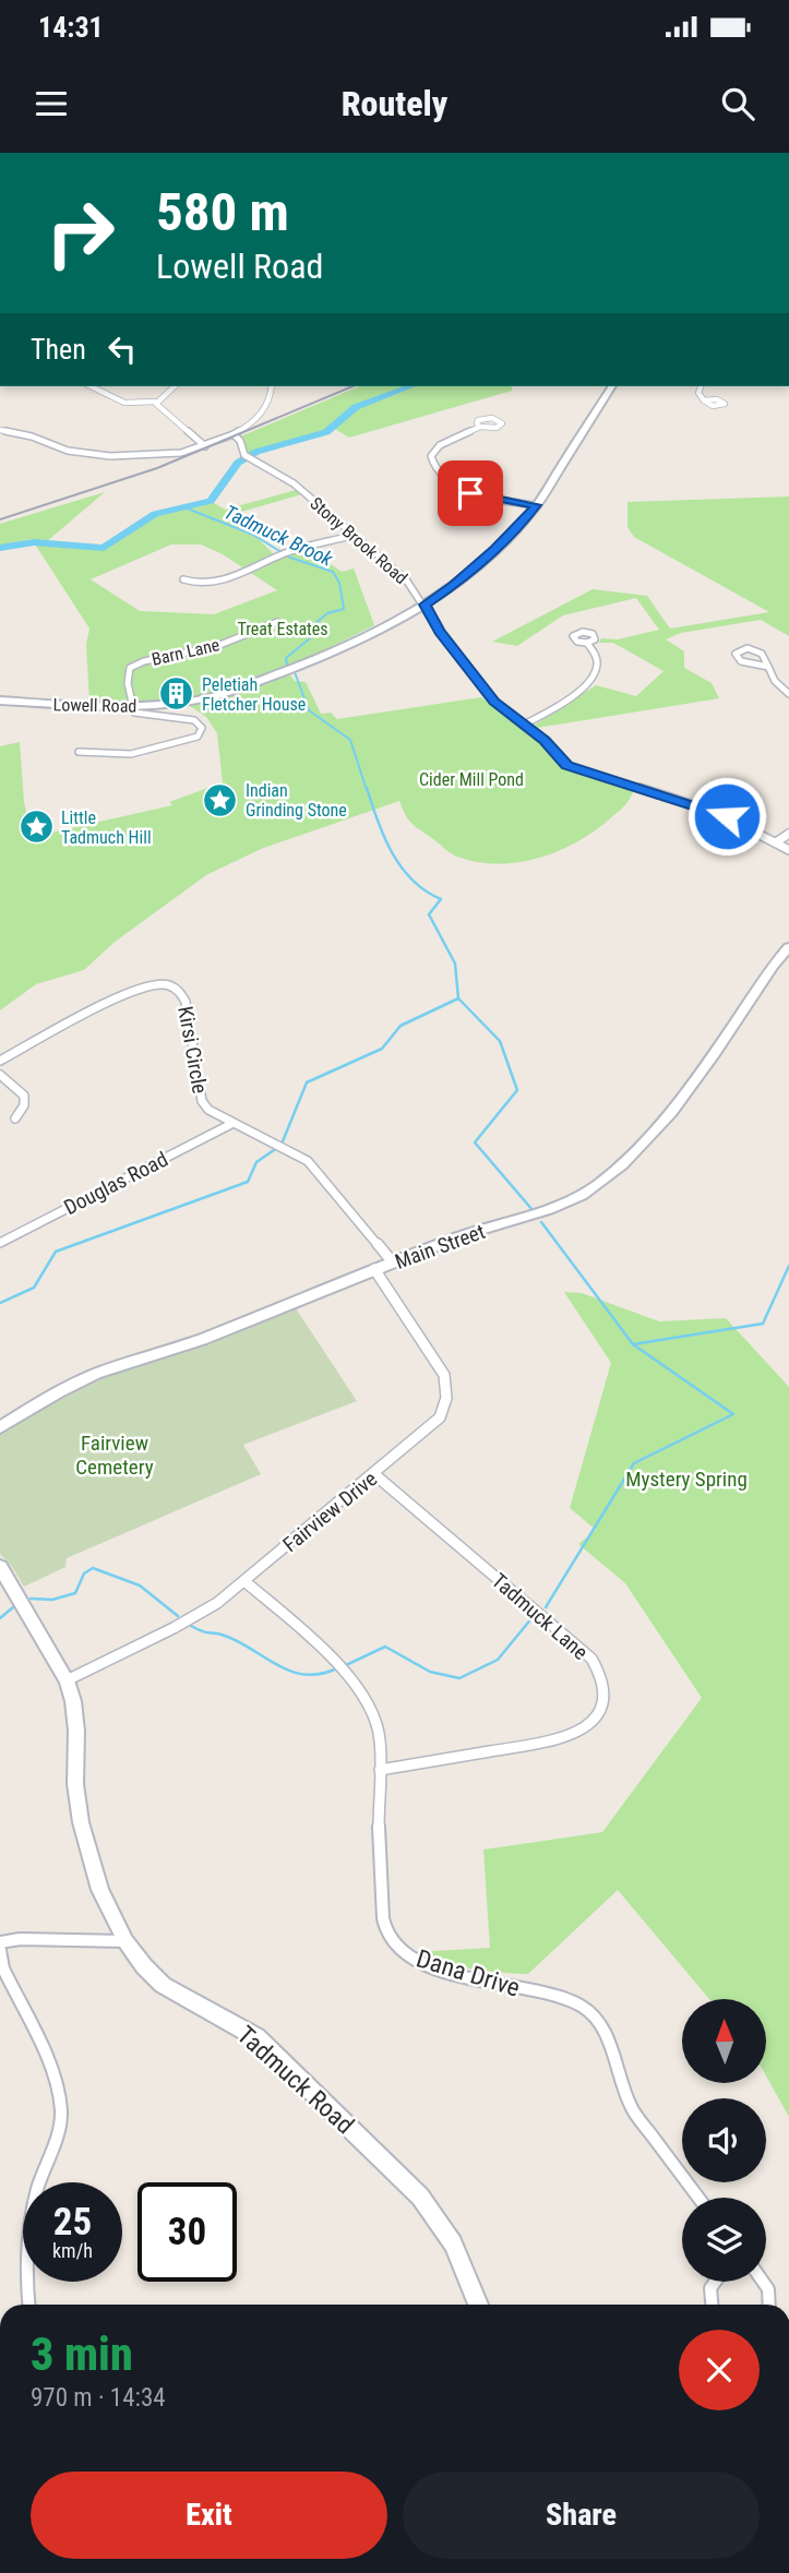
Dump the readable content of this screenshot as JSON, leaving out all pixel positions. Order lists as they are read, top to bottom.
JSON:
{
  "streets": {
    "street": [
      "Stony Brook Road",
      "Barn Lane",
      "Lowell Road",
      "Kirsi Circle",
      "Douglas Road",
      "Main Street",
      "Fairview Drive",
      "Tadmuck Lane",
      "Dana Drive",
      "Tadmuck Road"
    ]
  },
  "crossings": [
    ["Stony Brook Road", "Lowell Road"],
    ["Barn Lane", "Lowell Road"],
    ["Kirsi Circle", "Douglas Road"],
    ["Kirsi Circle", "Main Street"],
    ["Main Street", "Fairview Drive"],
    ["Fairview Drive", "Tadmuck Lane"],
    ["Fairview Drive", "Dana Drive"],
    ["Fairview Drive", "Tadmuck Road"],
    ["Tadmuck Lane", "Dana Drive"]
  ],
  "water": ["Tadmuck Brook"],
  "parks": [
    "Treat Estates",
    "Cider Mill Pond",
    "Fairview Cemetery",
    "Mystery Spring"
  ],
  "places": {
    "building": ["Peletiah Fletcher House"],
    "place": ["Indian Grinding Stone", "Little Tadmuch Hill"]
  },
  "north": "top",
  "page": {
    "status": "14:31",
    "header": "Routely",
    "turn": ["580 m", "Lowell Road"],
    "then": "Then",
    "speed": "25 km/h",
    "limit": "30",
    "heading": ["3 min", "970 m · 14:34"],
    "buttons": ["Exit", "Share"]
  }
}
